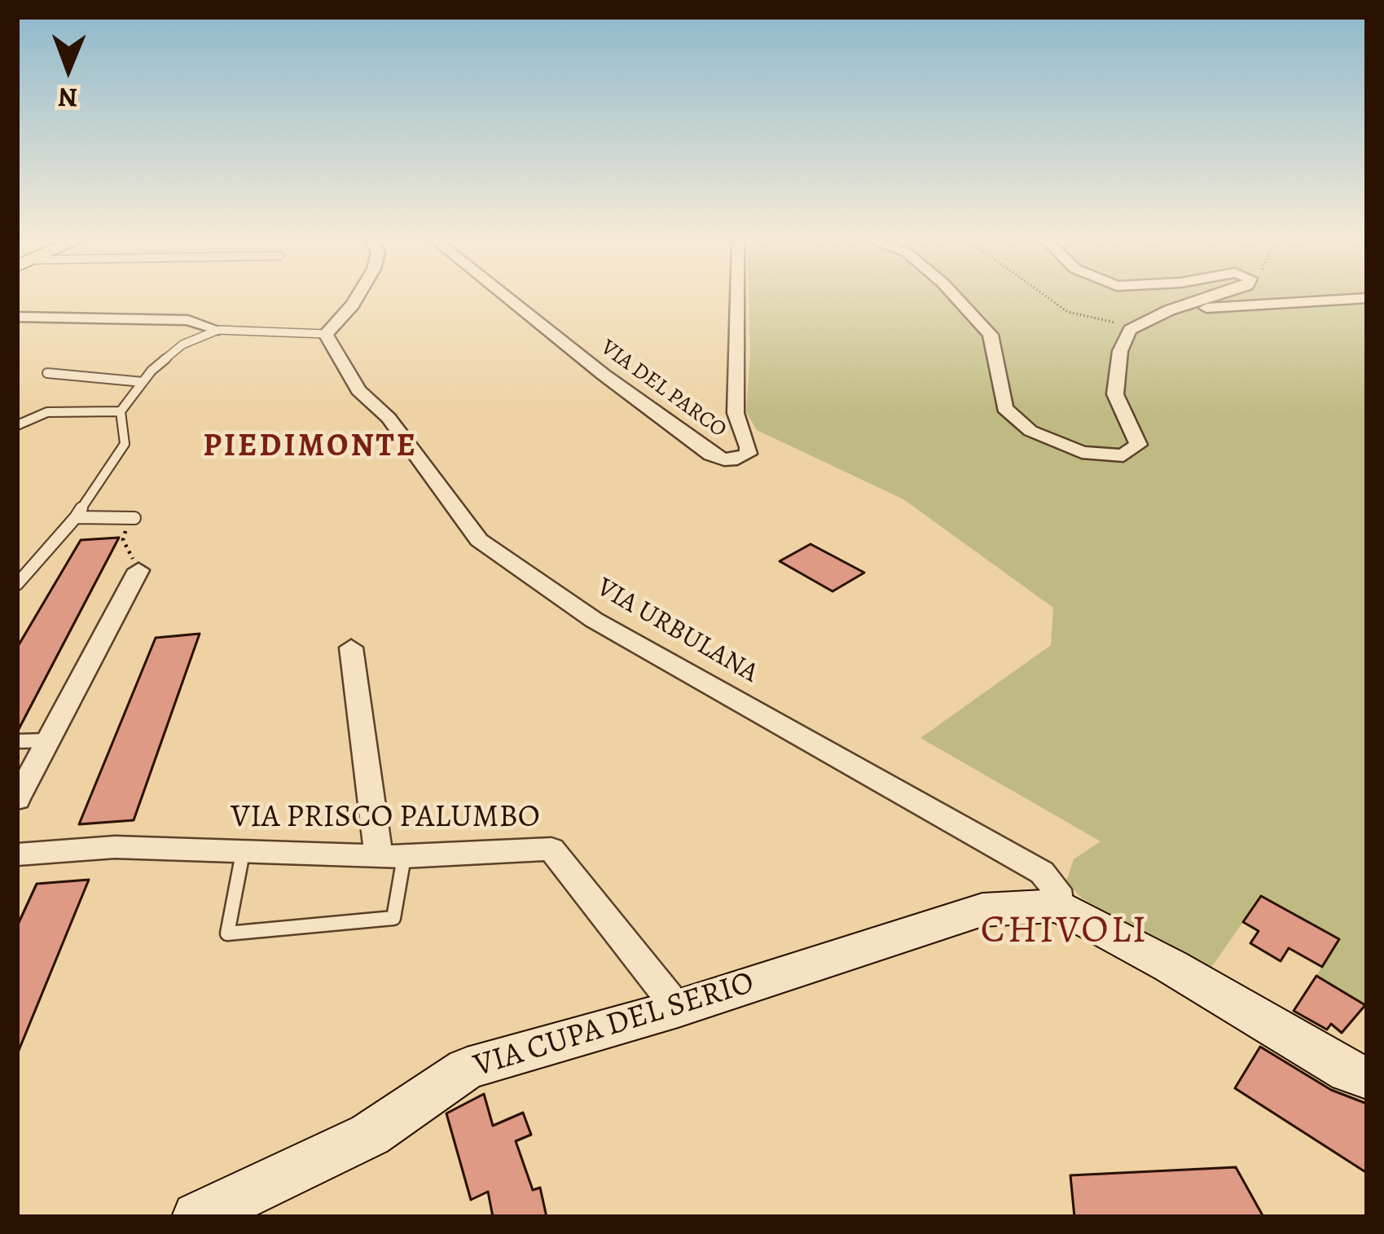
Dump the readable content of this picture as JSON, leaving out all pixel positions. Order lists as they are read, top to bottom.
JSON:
{
  "streets": {
    "street": [
      "VIA DEL PARCO",
      "VIA URBULANA",
      "VIA PRISCO PALUMBO",
      "VIA CUPA DEL SERIO"
    ]
  },
  "crossings": [
    ["VIA URBULANA", "VIA CUPA DEL SERIO"],
    ["VIA PRISCO PALUMBO", "VIA CUPA DEL SERIO"]
  ],
  "districts": ["PIEDIMONTE", "CHIVOLI"],
  "north": "bottom"
}
